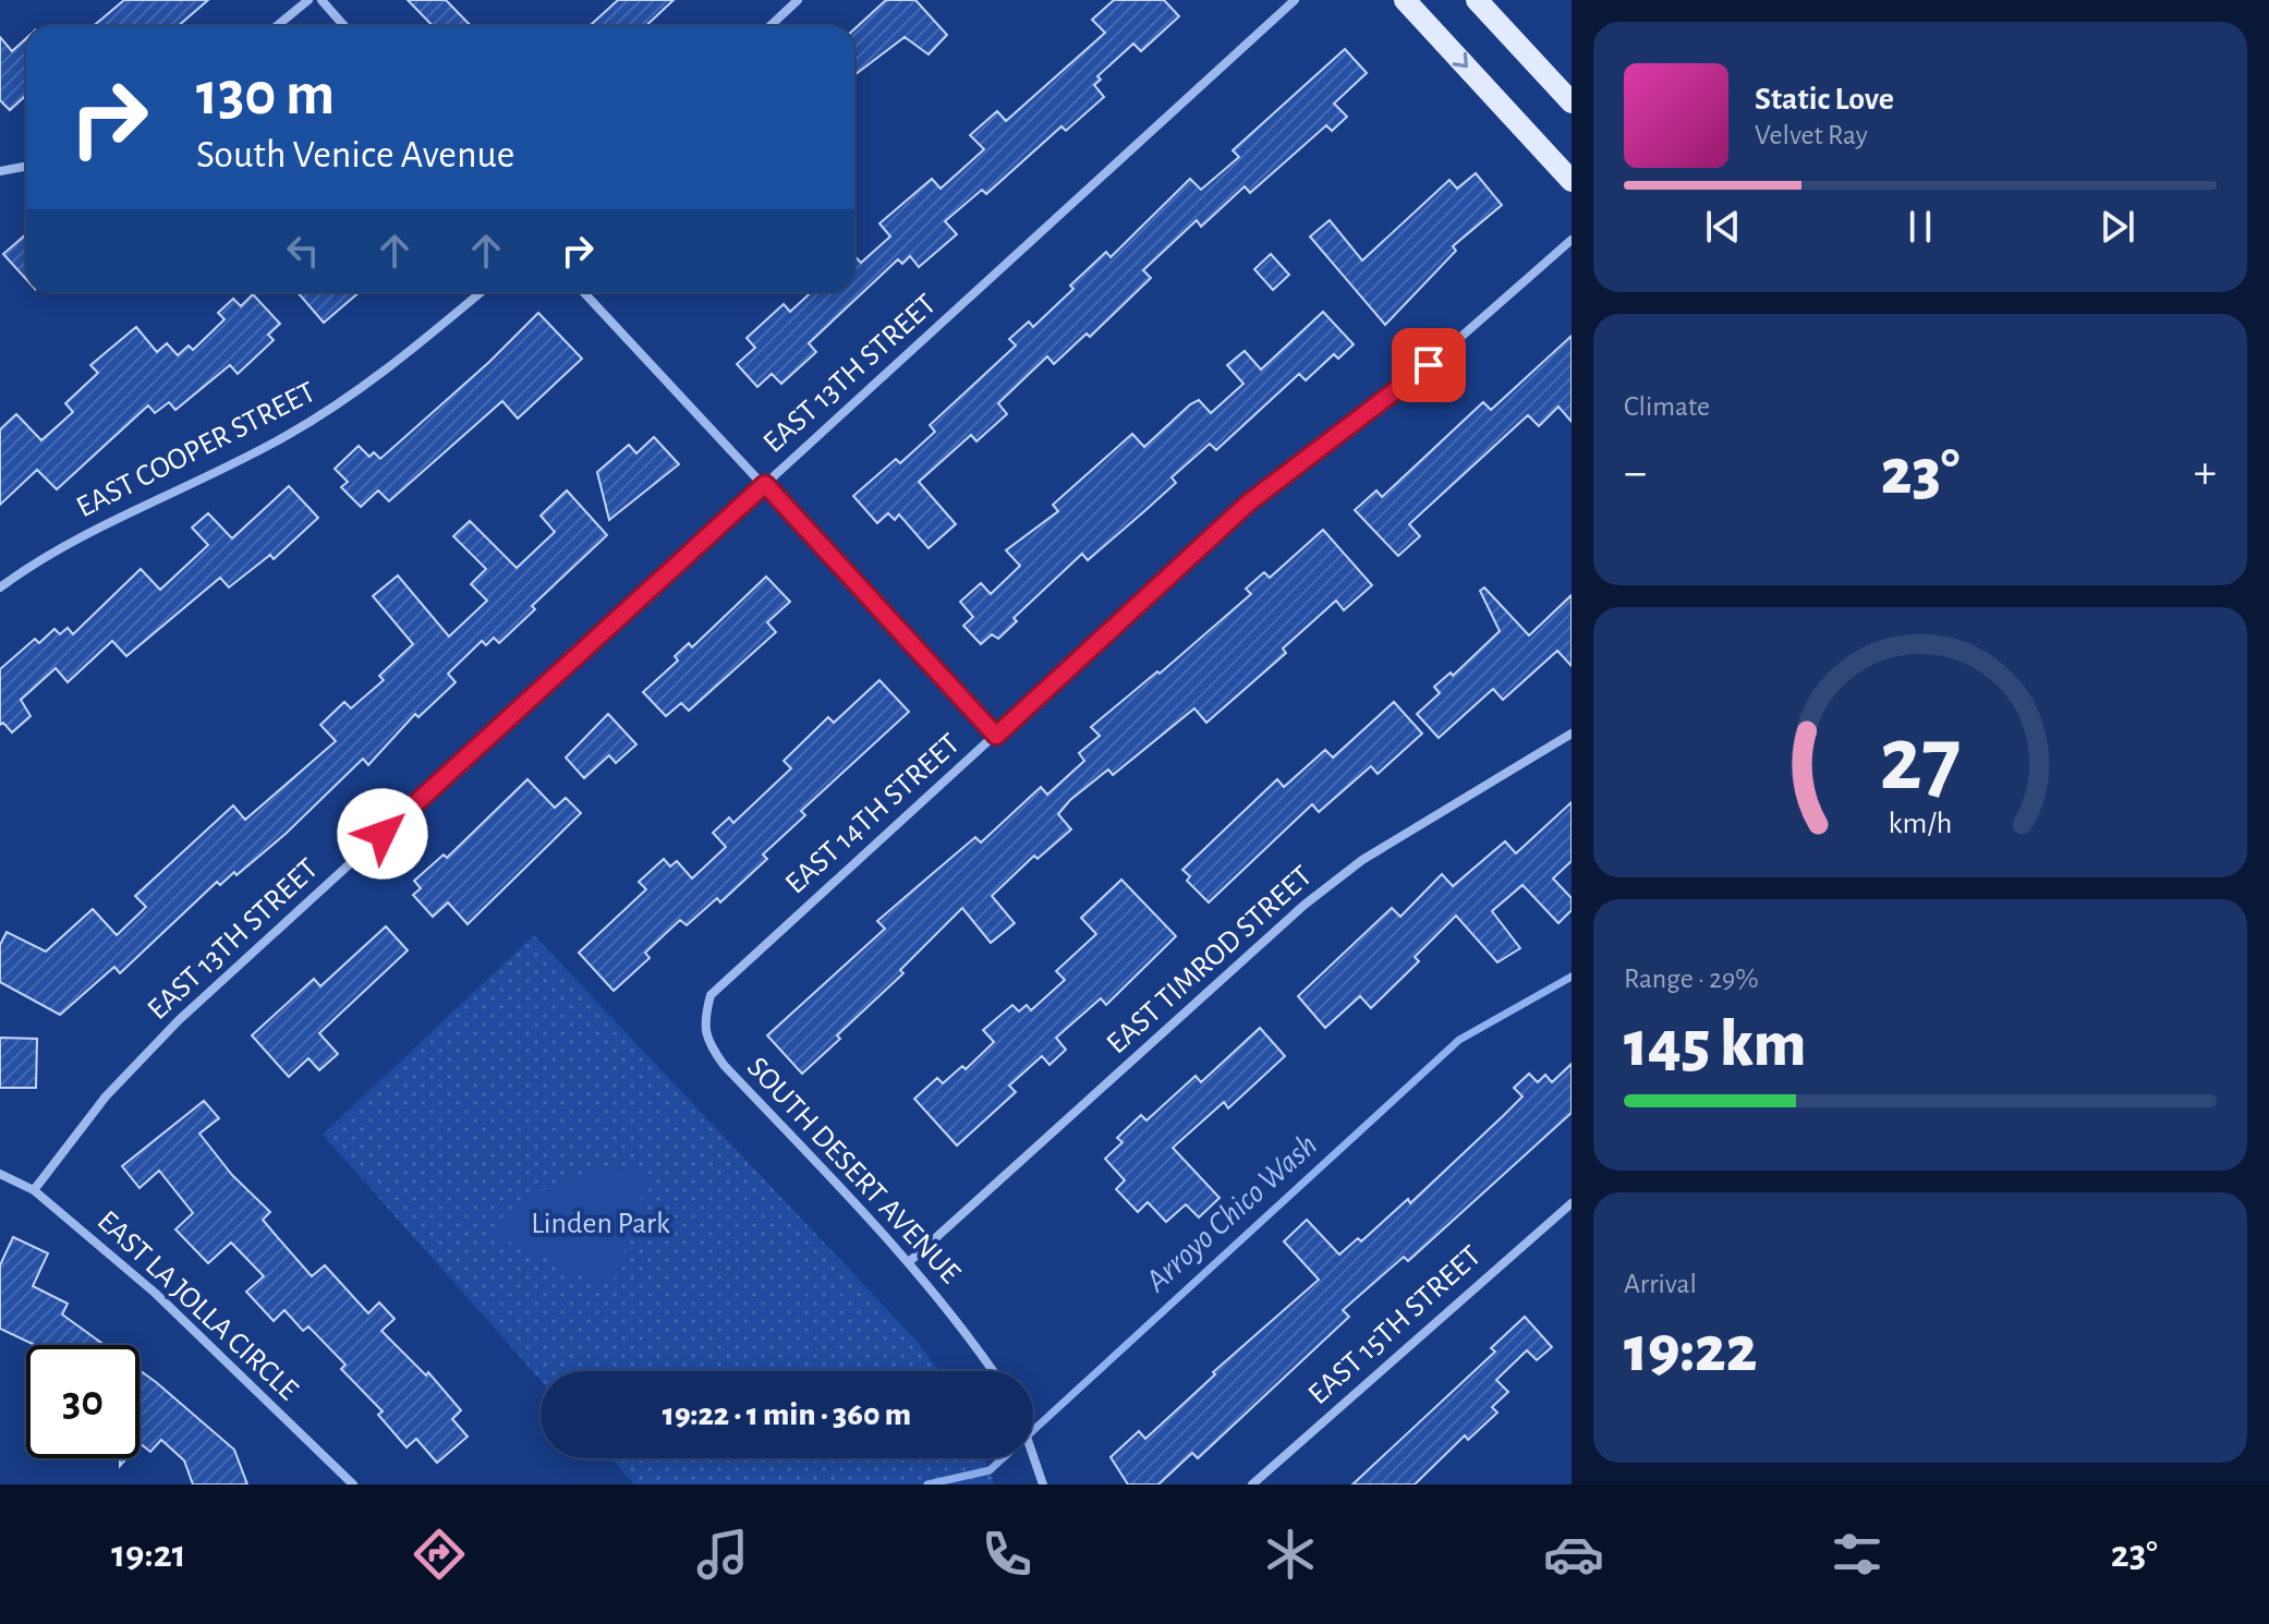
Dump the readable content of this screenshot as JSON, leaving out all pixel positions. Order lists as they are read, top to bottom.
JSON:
{
  "streets": {
    "street": [
      "EAST 13TH STREET",
      "EAST COOPER STREET",
      "EAST 14TH STREET",
      "EAST TIMROD STREET",
      "SOUTH DESERT AVENUE",
      "EAST LA JOLLA CIRCLE",
      "EAST 15TH STREET"
    ]
  },
  "crossings": [
    ["EAST 13TH STREET", "EAST LA JOLLA CIRCLE"],
    ["EAST 14TH STREET", "SOUTH DESERT AVENUE"],
    ["EAST TIMROD STREET", "SOUTH DESERT AVENUE"]
  ],
  "water": ["Arroyo Chico Wash"],
  "parks": ["Linden Park"],
  "page": {
    "turn": ["130 m", "South Venice Avenue"],
    "song": ["Static Love", "Velvet Ray"],
    "tile": [
      "Climate",
      ["Range · 29%", "145 km"],
      ["Arrival", "19:22"]
    ],
    "heat": ["−", "23°", "+"],
    "limit": "30",
    "trip": "19:22 · 1 min · 360 m",
    "tabs": ["19:21", "23°"],
    "gauge": ["27", "km/h"]
  }
}
